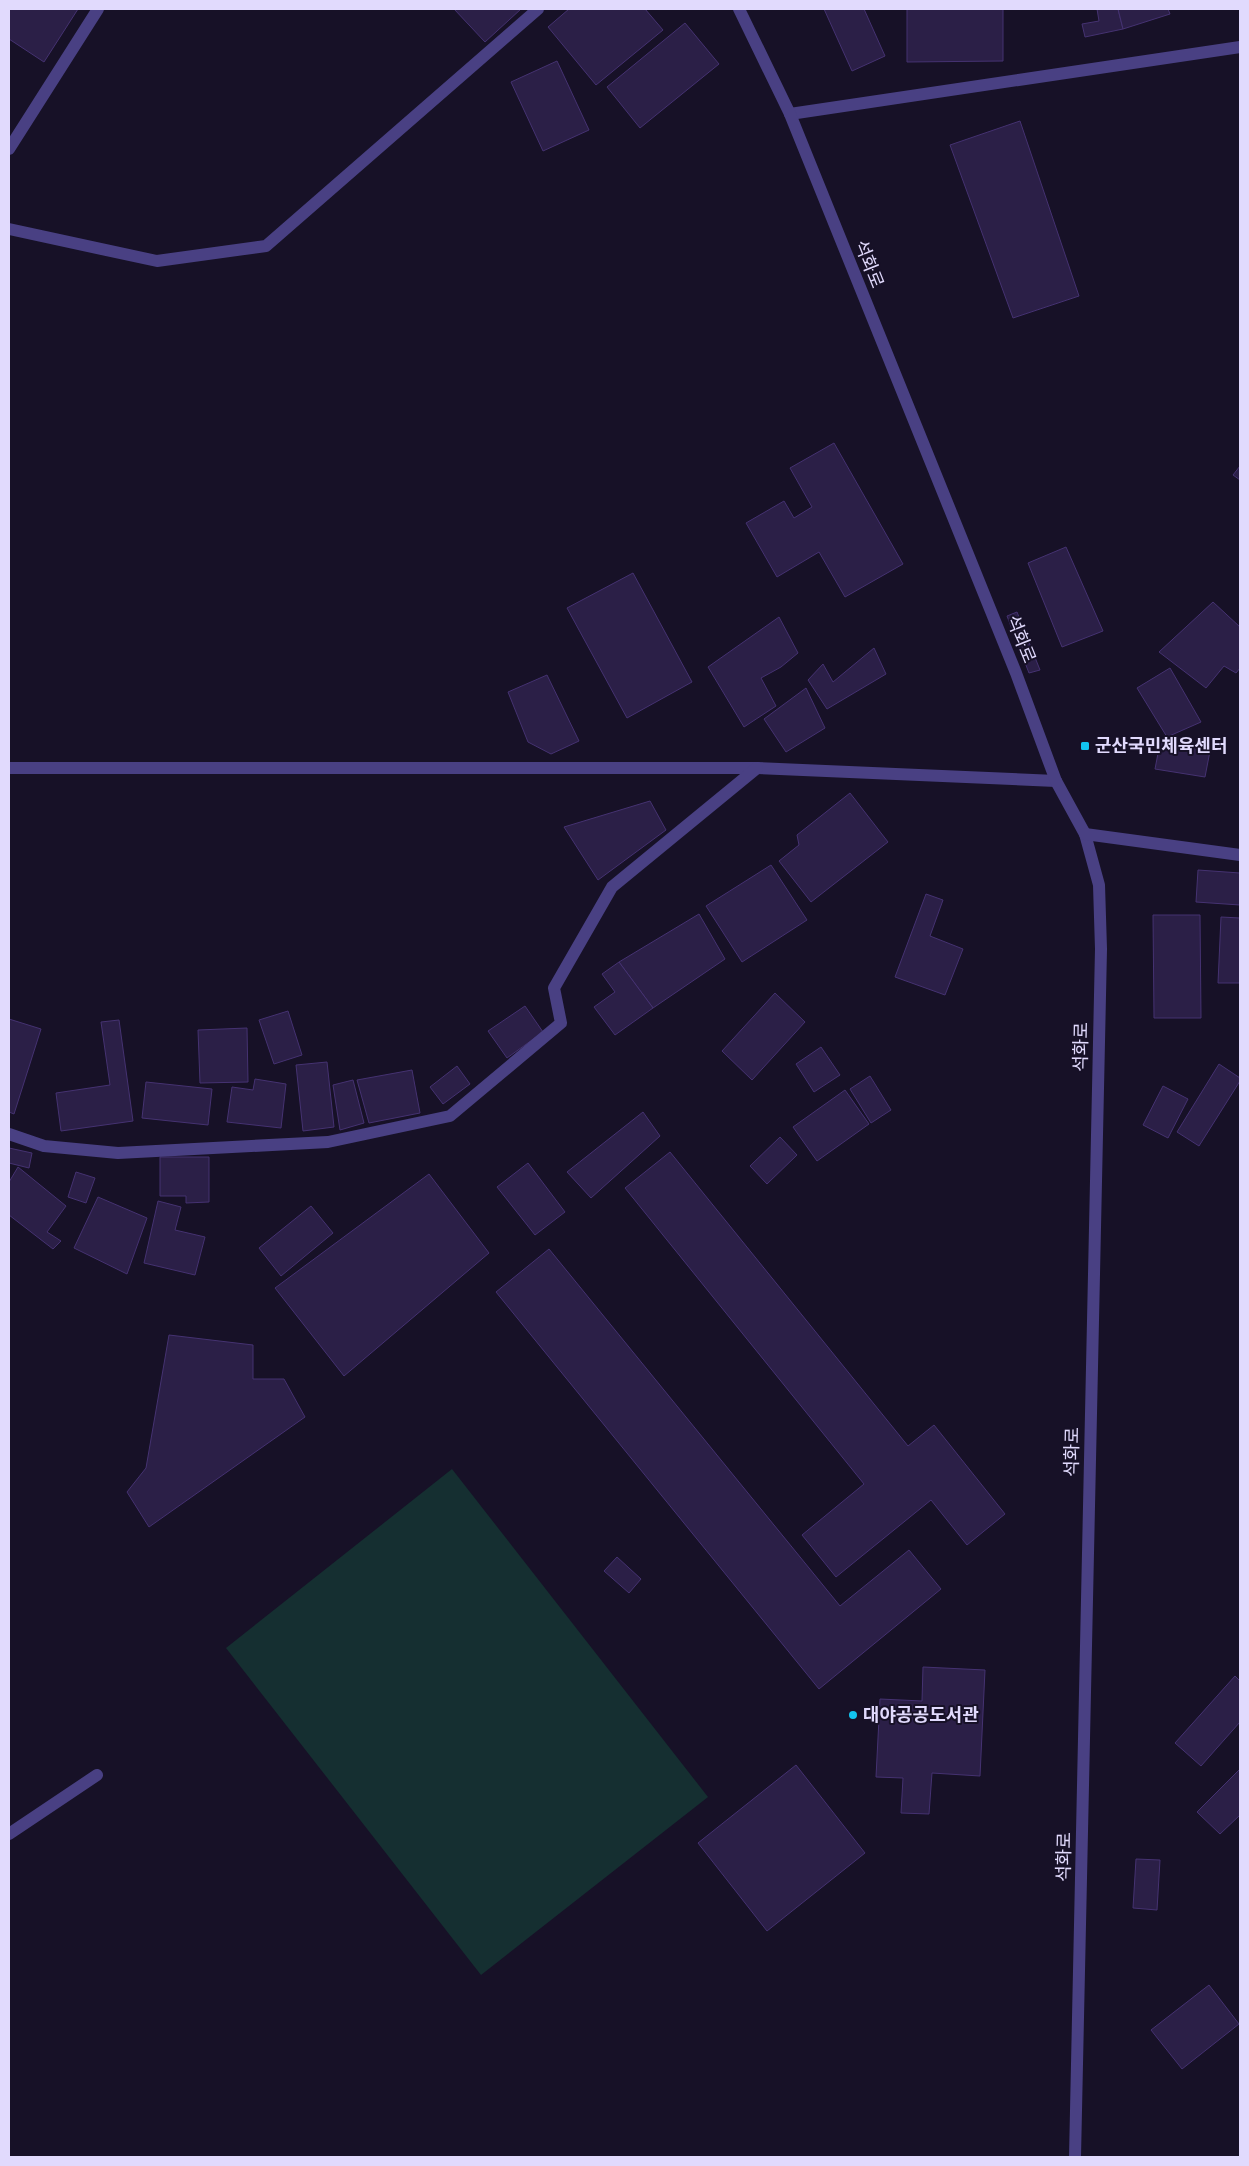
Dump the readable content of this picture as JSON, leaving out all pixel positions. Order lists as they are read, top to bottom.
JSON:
{
  "streets": {
    "street": ["석화로"]
  },
  "places": {
    "transit": ["군산국민체육센터"],
    "other": ["대야공공도서관"]
  }
}
